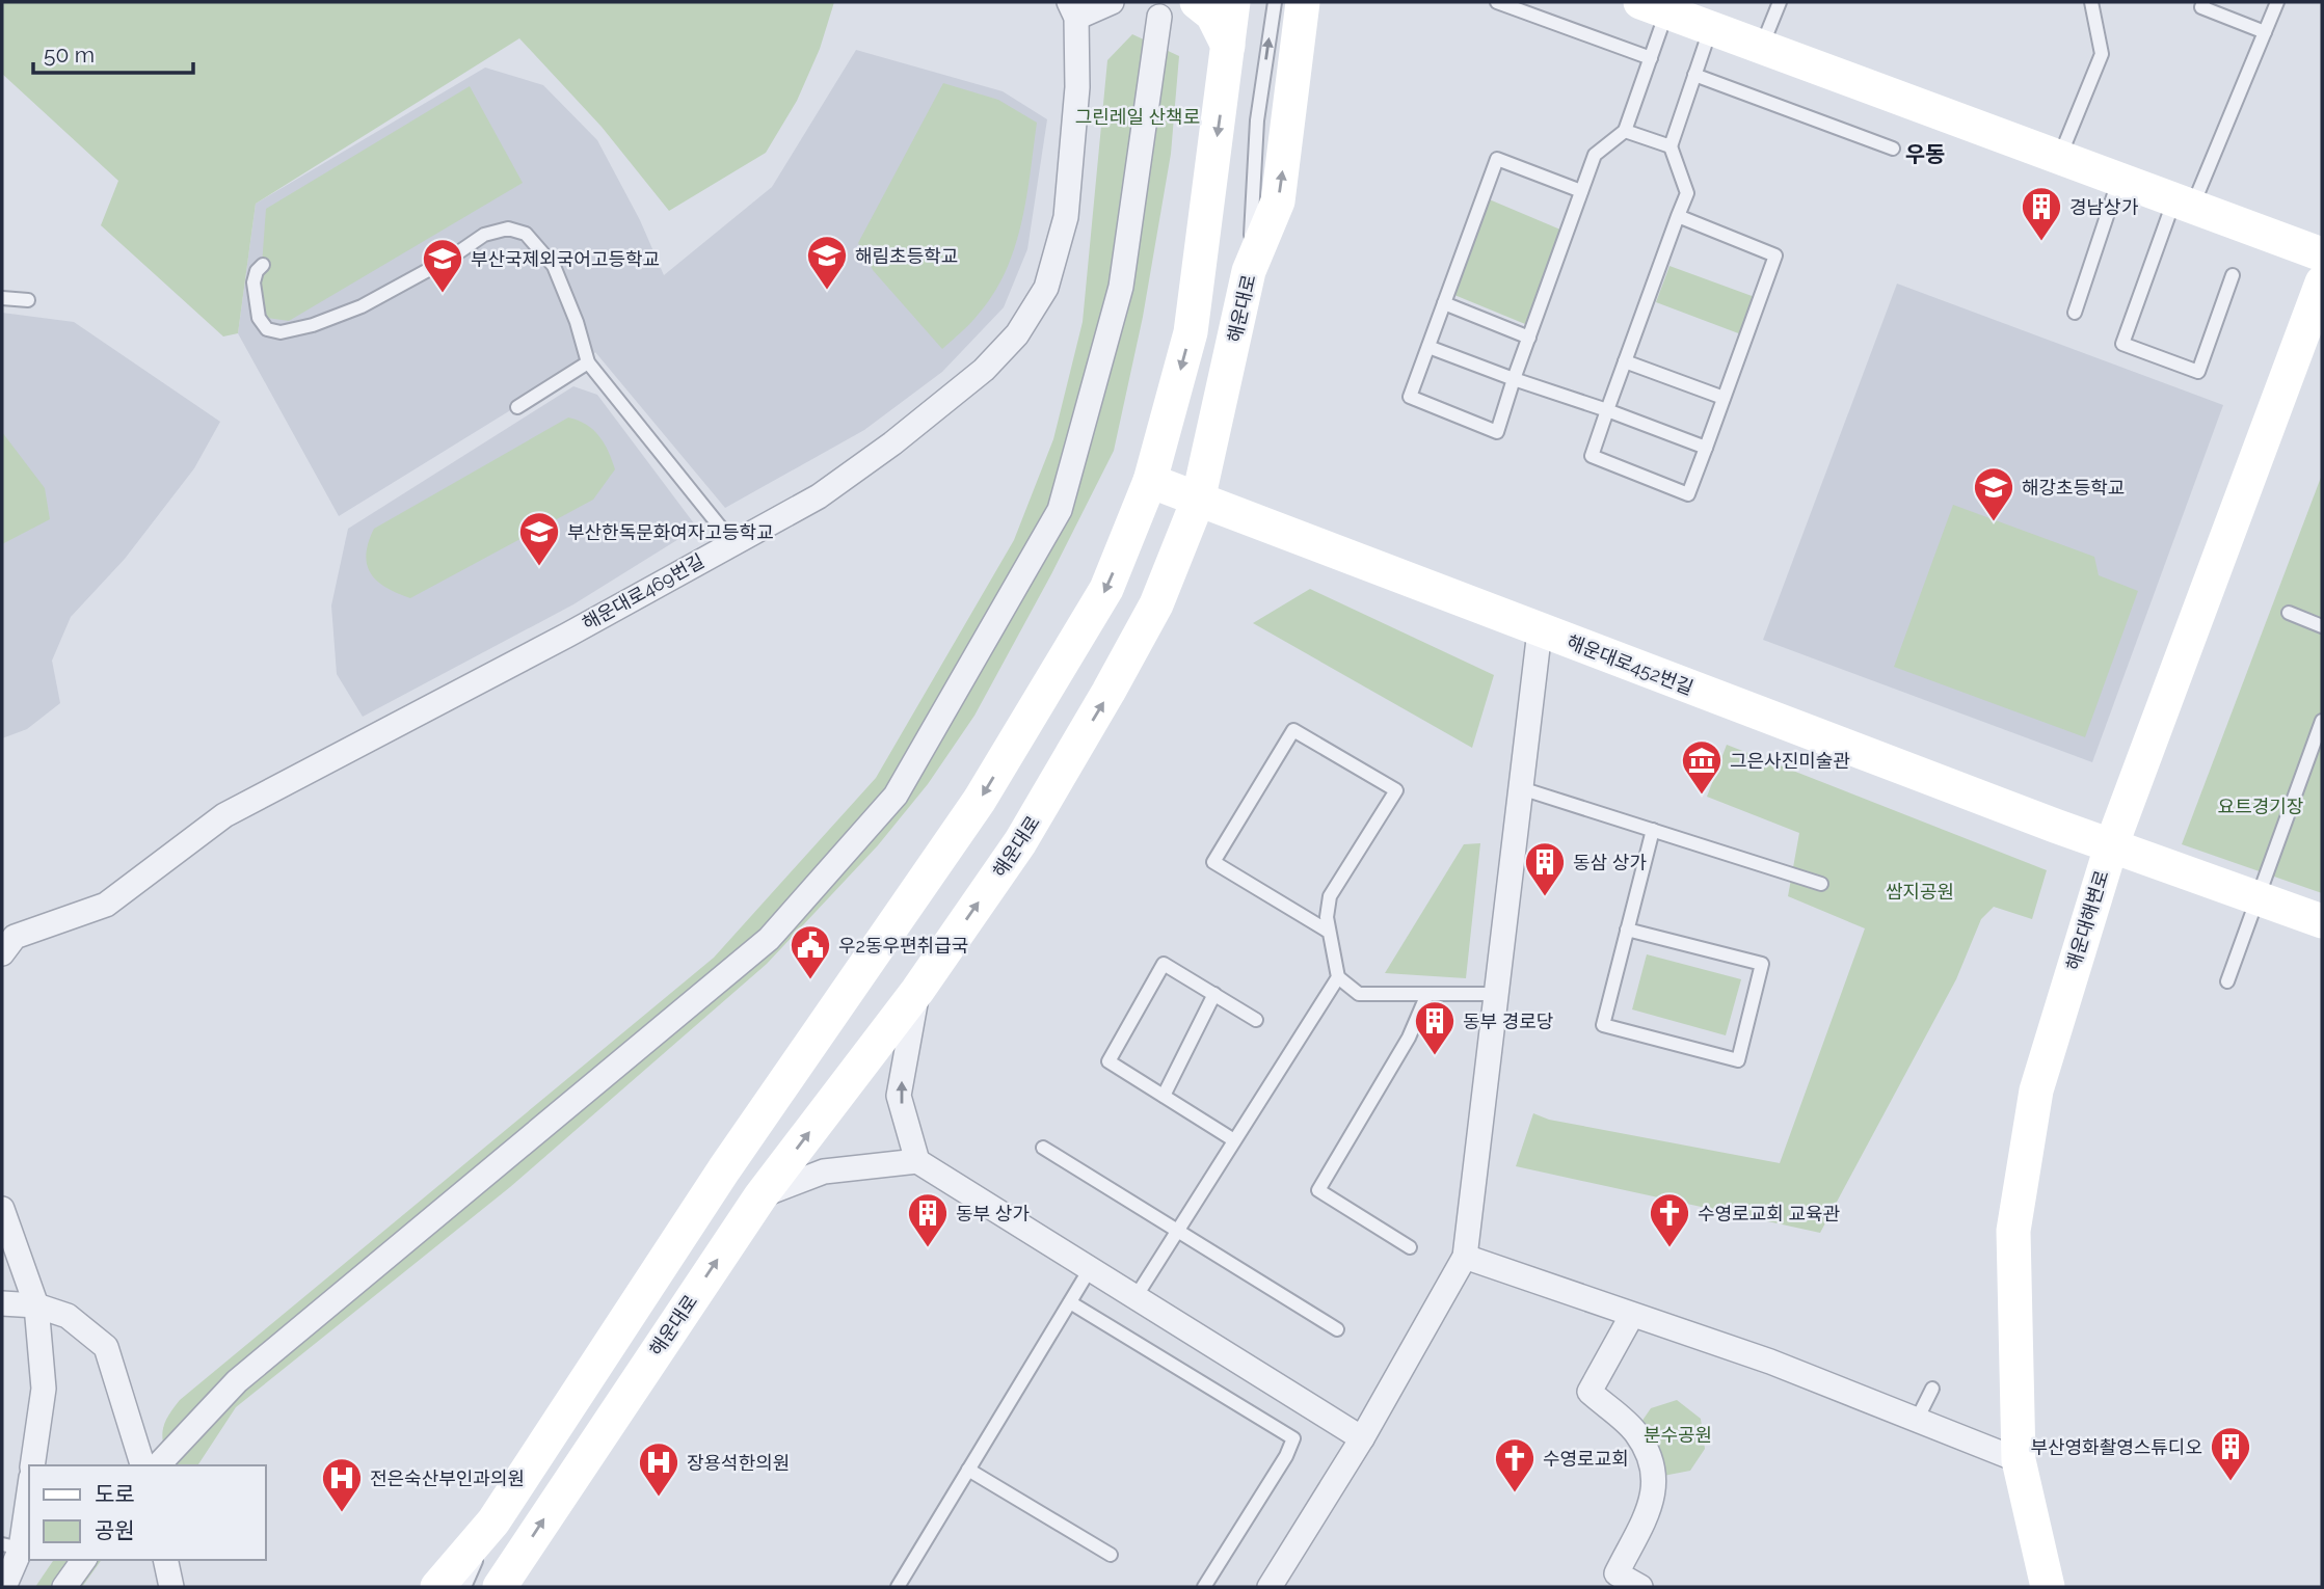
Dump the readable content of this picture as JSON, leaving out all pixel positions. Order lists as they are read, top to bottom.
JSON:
{
  "streets": {
    "main road": ["해운대로", "해운대로452번길", "해운대해변로"],
    "street": ["해운대로469번길"]
  },
  "crossings": [
    ["해운대로", "해운대로452번길"],
    ["해운대로452번길", "해운대해변로"]
  ],
  "districts": ["우동"],
  "parks": [
    "그린레일 산책로",
    "요트경기장",
    "쌈지공원",
    "분수공원"
  ],
  "places": {
    "building": [
      "경남상가",
      "동삼 상가",
      "동부 경로당",
      "동부 상가",
      "부산영화촬영스튜디오"
    ],
    "school or university": [
      "해림초등학교",
      "부산국제외국어고등학교",
      "해강초등학교",
      "부산한독문화여자고등학교"
    ],
    "museum": ["그은사진미술관"],
    "public building": ["우2동우편취급국"],
    "church": ["수영로교회 교육관", "수영로교회"],
    "hospital": ["장용석한의원", "전은숙산부인과의원"]
  },
  "legend": ["도로", "공원"],
  "scale_bar": "50 m"
}
